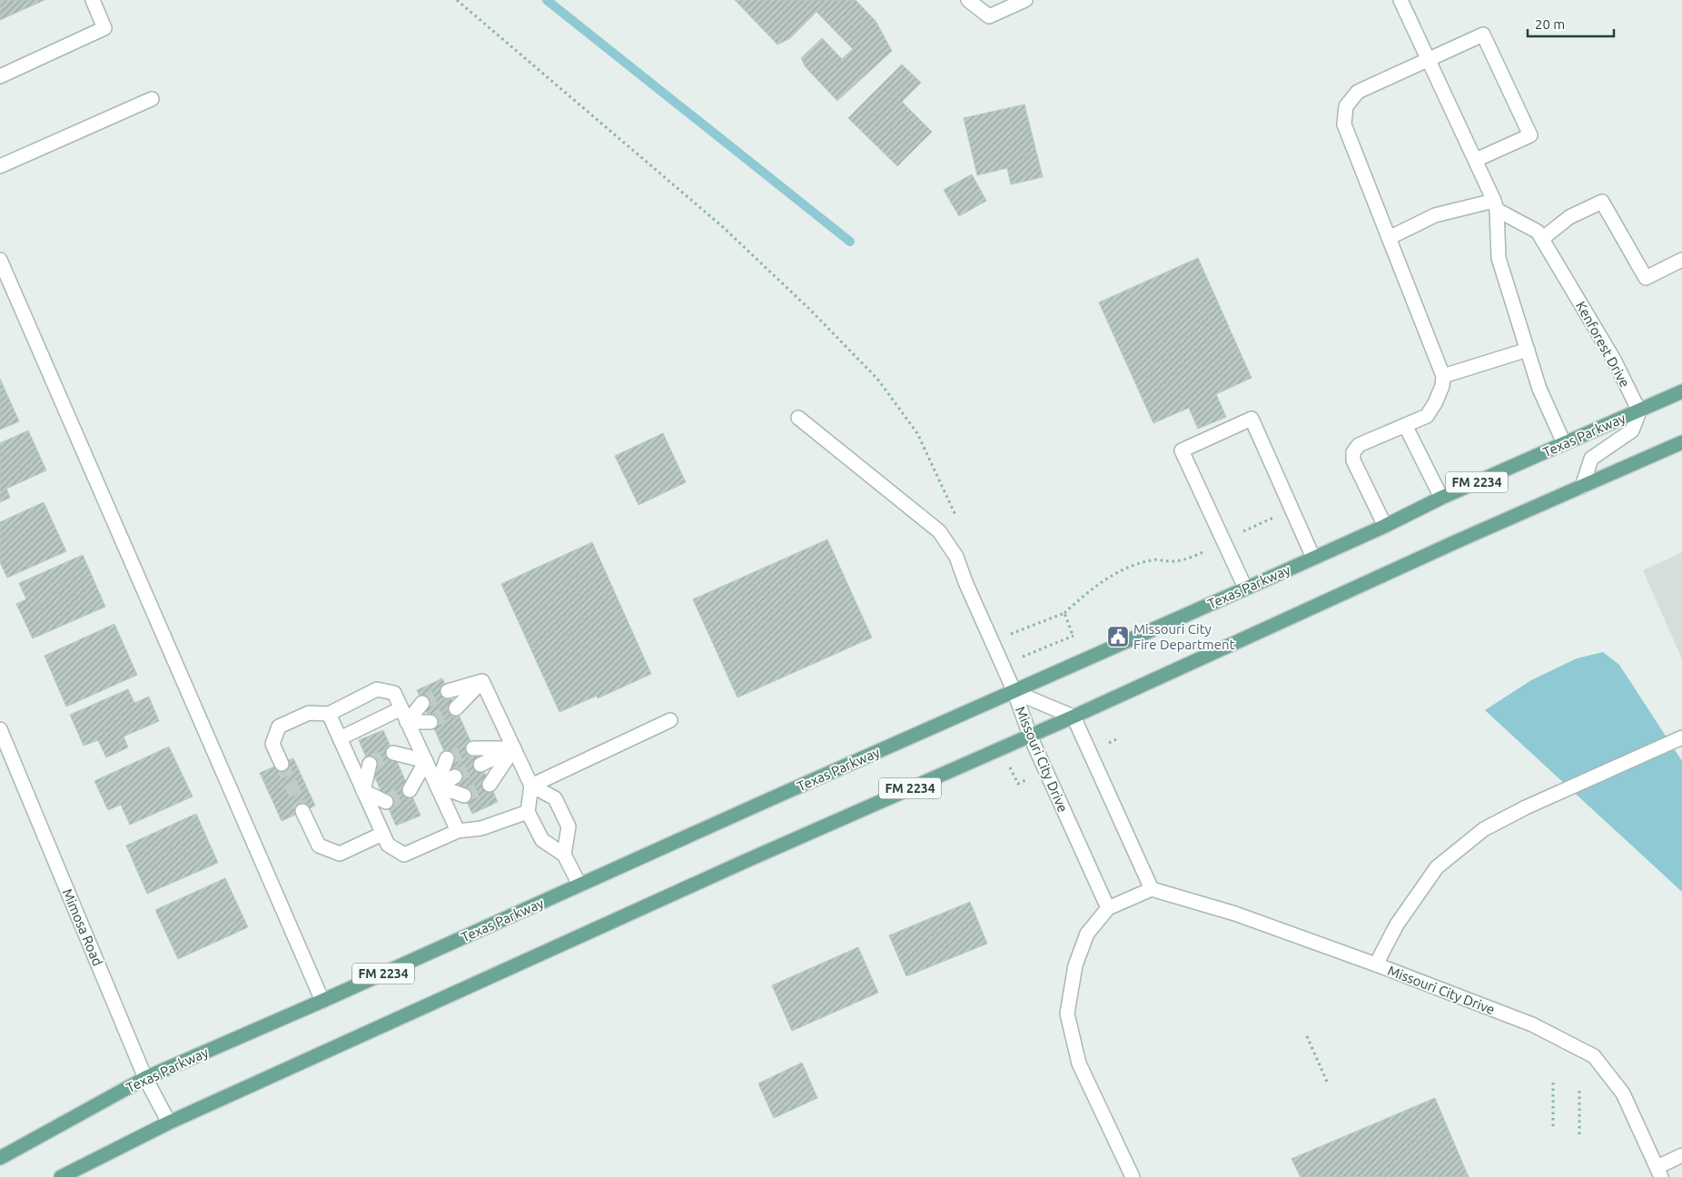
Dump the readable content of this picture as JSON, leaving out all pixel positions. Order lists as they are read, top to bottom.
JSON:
{
  "streets": {
    "main road": ["Texas Parkway", "FM 2234"],
    "street": ["Kenforest Drive", "Missouri City Drive", "Mimosa Road"]
  },
  "crossings": [
    ["Kenforest Drive", "Texas Parkway"],
    ["Texas Parkway", "Missouri City Drive"],
    ["Texas Parkway", "Mimosa Road"],
    ["FM 2234", "Missouri City Drive"],
    ["FM 2234", "Mimosa Road"]
  ],
  "places": {
    "public building": ["Missouri City Fire Department"]
  },
  "scale_bar": "20 m"
}
